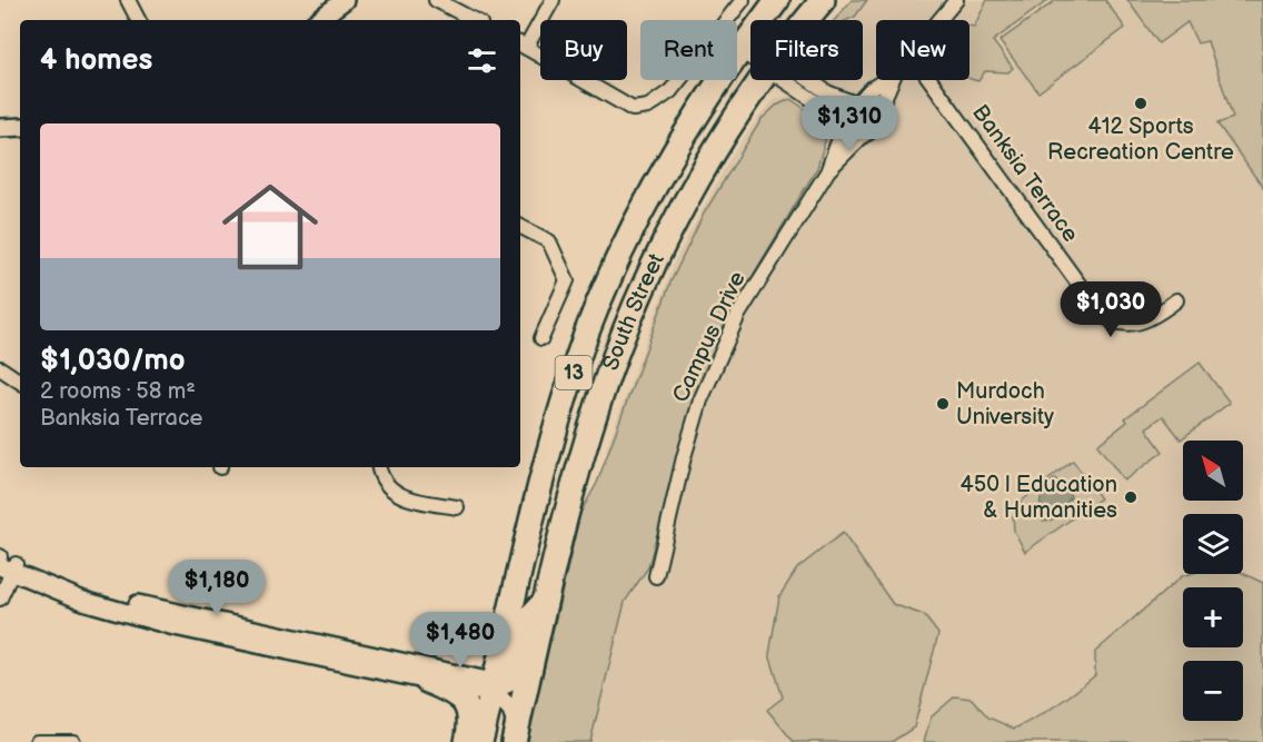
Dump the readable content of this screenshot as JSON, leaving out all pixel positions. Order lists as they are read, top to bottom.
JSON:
{
  "streets": {
    "highway": ["South Street", "13"],
    "street": ["Banksia Terrace", "Campus Drive"]
  },
  "places": ["412 Sports Recreation Centre", "Murdoch University", "450 | Education & Humanities"],
  "north": "top left",
  "page": {
    "chip": [
      "Buy",
      "Rent",
      "Filters",
      "New"
    ],
    "heading": "4 homes",
    "price": [
      "$1,310",
      "$1,030",
      "$1,180",
      "$1,480"
    ],
    "list": [
      {
        "name": "$1,030/mo",
        "note": "2 rooms · 58 m² · Banksia Terrace"
      }
    ],
    "map_buttons": ["+", "−"]
  }
}
